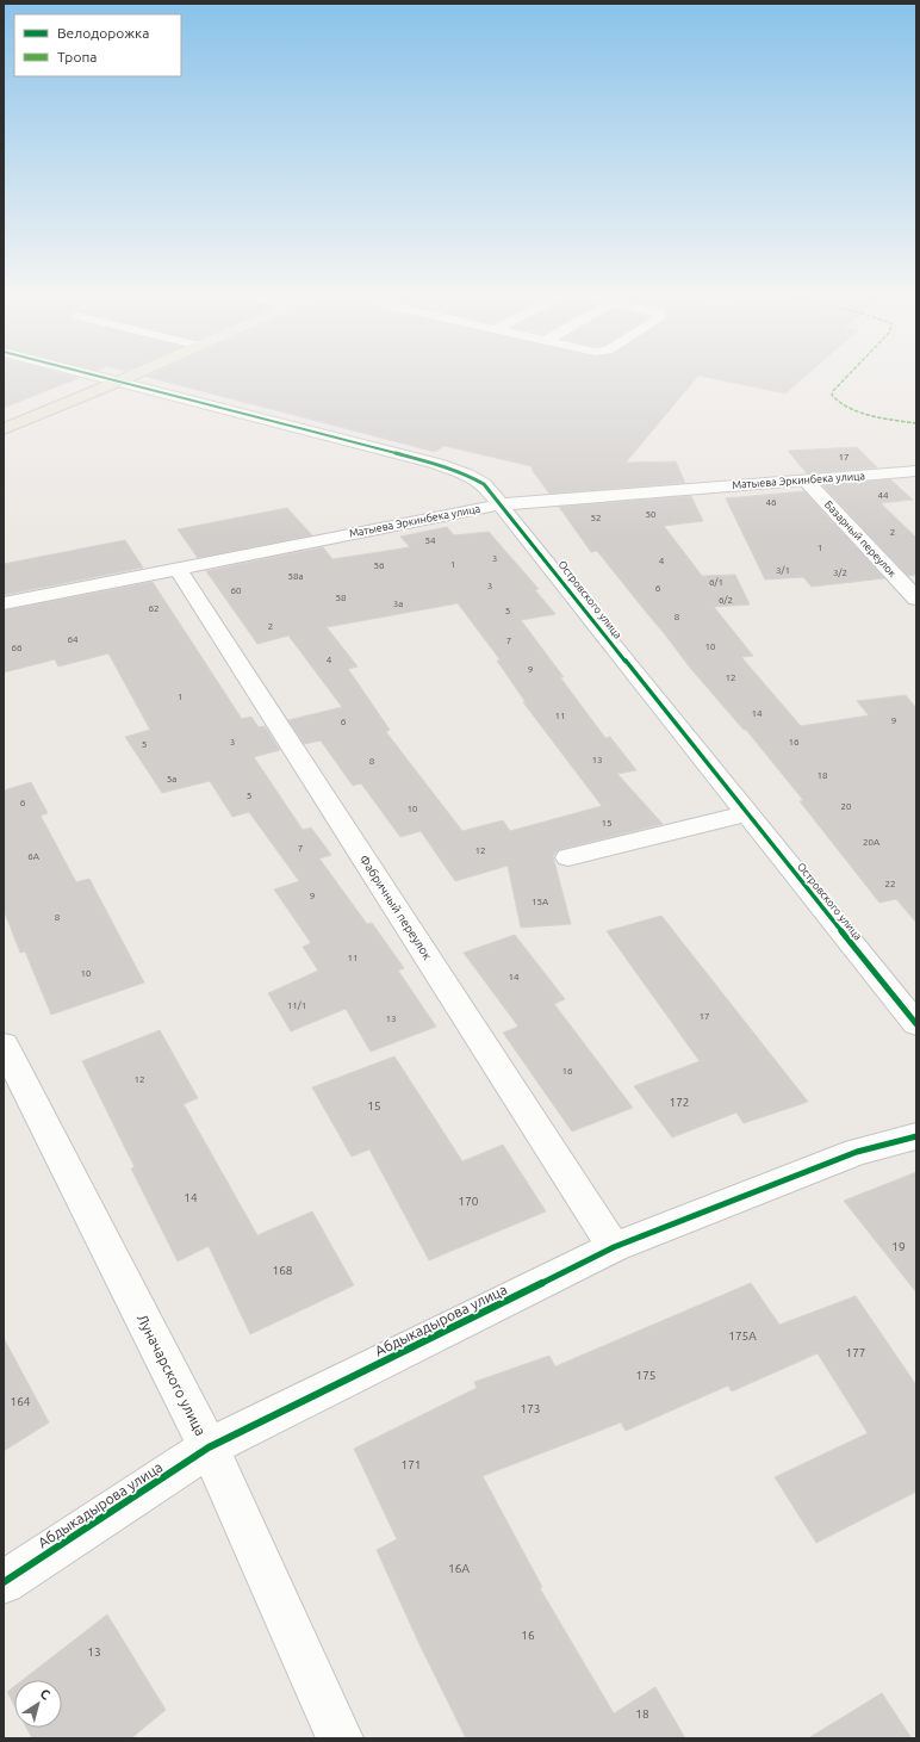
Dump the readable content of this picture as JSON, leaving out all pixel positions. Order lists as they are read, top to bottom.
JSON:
{
  "streets": {
    "street": [
      "Матыева Эркинбека улица",
      "Базарный переулок",
      "Островского улица",
      "Фабричный переулок",
      "Абдыкадырова улица",
      "Луначарского улица"
    ]
  },
  "crossings": [
    ["Матыева Эркинбека улица", "Базарный переулок"],
    ["Матыева Эркинбека улица", "Островского улица"],
    ["Матыева Эркинбека улица", "Фабричный переулок"],
    ["Фабричный переулок", "Абдыкадырова улица"],
    ["Абдыкадырова улица", "Луначарского улица"]
  ],
  "house_numbers": [
    "17",
    "44",
    "46",
    "50",
    "52",
    "2",
    "54",
    "1",
    "3",
    "4",
    "1",
    "56",
    "3/1",
    "3/2",
    "58a",
    "6/1",
    "3",
    "6",
    "60",
    "58",
    "6/2",
    "3a",
    "62",
    "5",
    "8",
    "2",
    "64",
    "7",
    "10",
    "66",
    "4",
    "9",
    "12",
    "1",
    "14",
    "11",
    "9",
    "6",
    "3",
    "16",
    "5",
    "13",
    "8",
    "18",
    "5а",
    "5",
    "6",
    "20",
    "10",
    "15",
    "20А",
    "7",
    "12",
    "6А",
    "22",
    "9",
    "15А",
    "8",
    "11",
    "10",
    "14",
    "11/1",
    "17",
    "13",
    "16",
    "12",
    "172",
    "15",
    "14",
    "170",
    "19",
    "168",
    "175А",
    "177",
    "175",
    "164",
    "173",
    "171",
    "16А",
    "16",
    "13",
    "18"
  ],
  "legend": ["Велодорожка", "Тропа"],
  "north": "top right"
}
